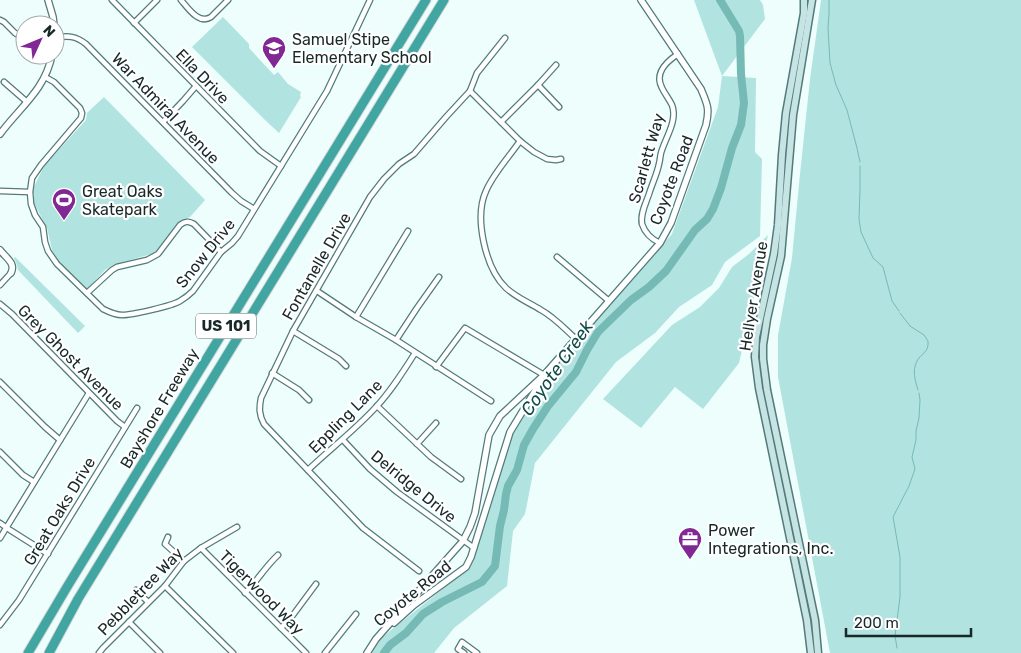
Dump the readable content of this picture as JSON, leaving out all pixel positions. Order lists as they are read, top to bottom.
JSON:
{
  "streets": {
    "highway": ["US 101", "Bayshore Freeway"],
    "main road": ["Hellyer Avenue"],
    "street": [
      "Ella Drive",
      "War Admiral Avenue",
      "Scarlett Way",
      "Coyote Road",
      "Snow Drive",
      "Fontanelle Drive",
      "Grey Ghost Avenue",
      "Eppling Lane",
      "Delridge Drive",
      "Great Oaks Drive",
      "Pebbletree Way",
      "Tigerwood Way"
    ]
  },
  "crossings": [
    ["Ella Drive", "Snow Drive"],
    ["War Admiral Avenue", "Snow Drive"],
    ["Scarlett Way", "Coyote Road"],
    ["Coyote Road", "Delridge Drive"],
    ["Fontanelle Drive", "Eppling Lane"],
    ["Grey Ghost Avenue", "Great Oaks Drive"],
    ["Eppling Lane", "Delridge Drive"],
    ["Pebbletree Way", "Tigerwood Way"]
  ],
  "water": ["Coyote Creek"],
  "places": {
    "school or university": ["Samuel Stipe Elementary School"],
    "sports": ["Great Oaks Skatepark"],
    "office": ["Power Integrations, Inc."]
  },
  "scale_bar": "200 m",
  "north": "top right"
}
